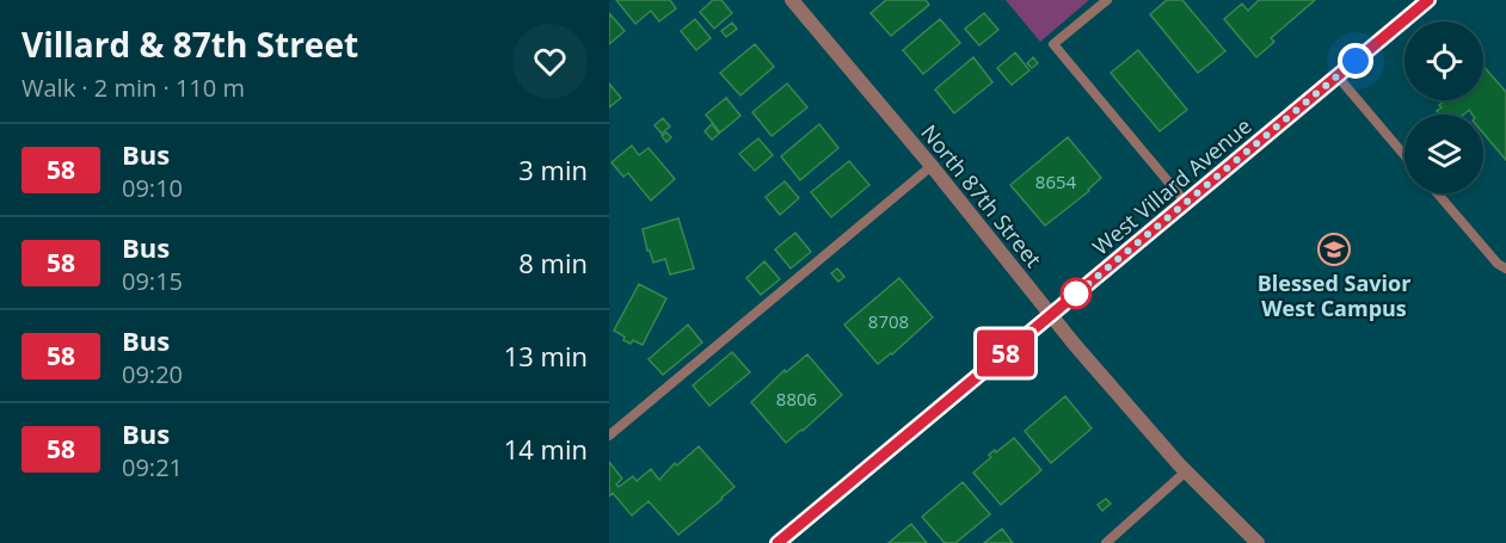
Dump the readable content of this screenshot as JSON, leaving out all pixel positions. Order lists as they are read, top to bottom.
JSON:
{
  "streets": {
    "street": ["West Villard Avenue", "North 87th Street"]
  },
  "crossings": [
    ["West Villard Avenue", "North 87th Street"]
  ],
  "places": {
    "school or university": ["Blessed Savior West Campus"]
  },
  "lines": ["bus line 58"],
  "house_numbers": ["8654", "8708", "8806"],
  "page": {
    "heading": ["Villard & 87th Street", "Walk · 2 min · 110 m"],
    "on_map": "58",
    "list": [
      {
        "mark": "58",
        "name": "Bus",
        "note": "09:10",
        "value": "3 min"
      },
      {
        "mark": "58",
        "name": "Bus",
        "note": "09:15",
        "value": "8 min"
      },
      {
        "mark": "58",
        "name": "Bus",
        "note": "09:20",
        "value": "13 min"
      },
      {
        "mark": "58",
        "name": "Bus",
        "note": "09:21",
        "value": "14 min"
      }
    ]
  }
}
